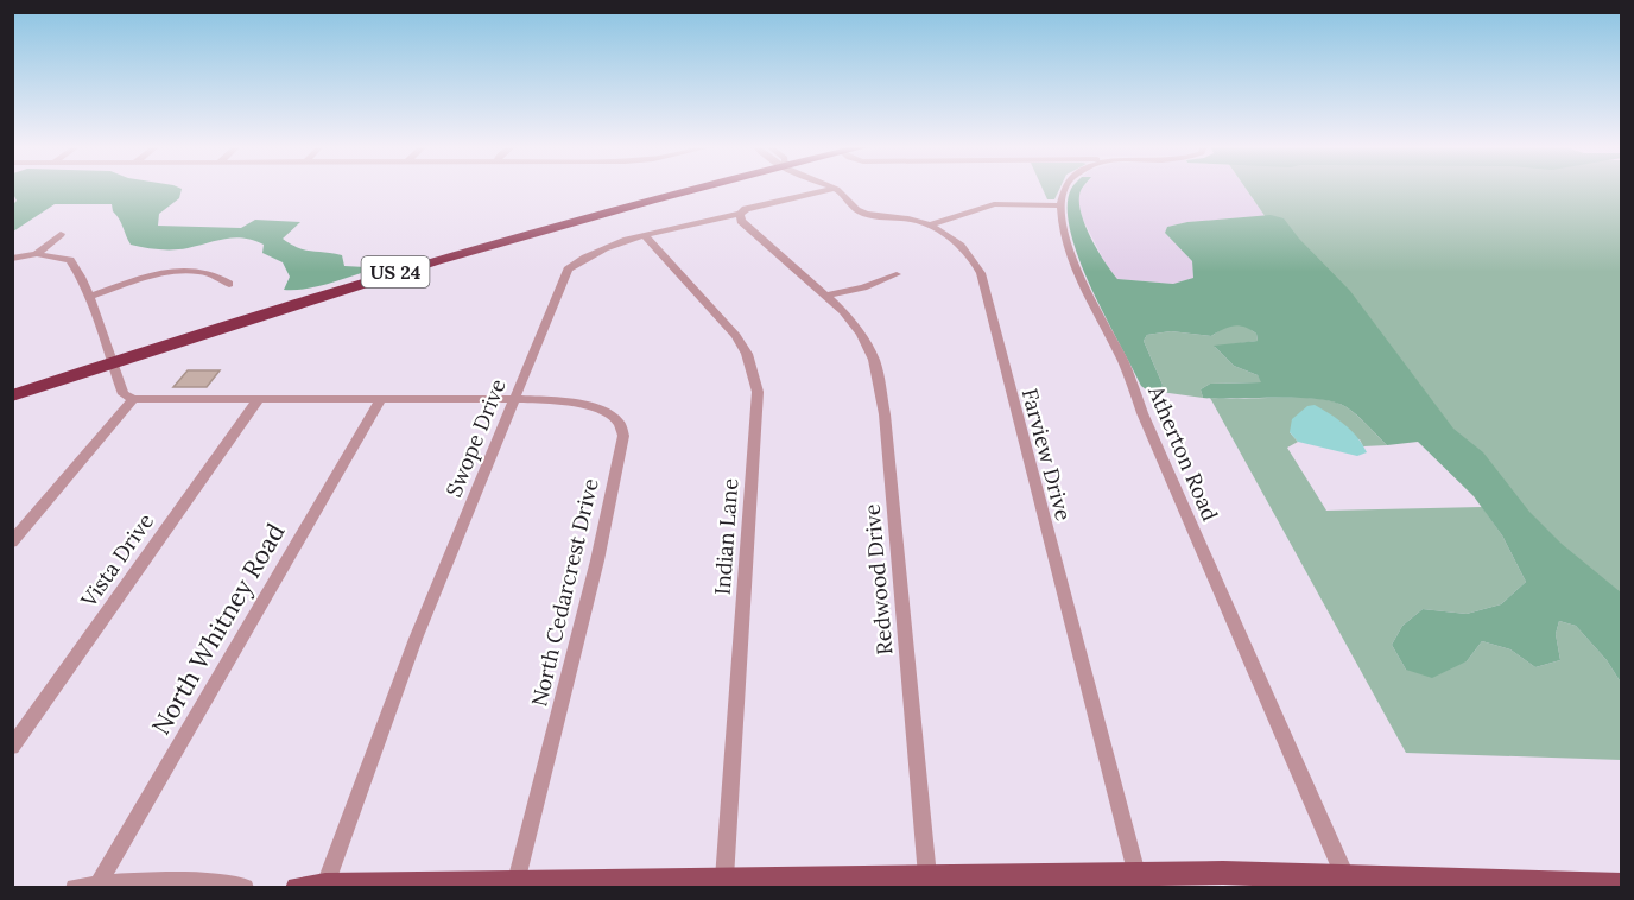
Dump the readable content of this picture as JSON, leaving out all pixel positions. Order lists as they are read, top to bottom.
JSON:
{
  "streets": {
    "highway": ["US 24"],
    "street": [
      "Swope Drive",
      "Atherton Road",
      "Farview Drive",
      "Indian Lane",
      "Vista Drive",
      "Redwood Drive",
      "North Cedarcrest Drive",
      "North Whitney Road"
    ]
  },
  "crossings": [
    ["Swope Drive", "Farview Drive"],
    ["Swope Drive", "Indian Lane"],
    ["Swope Drive", "Redwood Drive"],
    ["Swope Drive", "North Cedarcrest Drive"],
    ["Vista Drive", "North Cedarcrest Drive"],
    ["North Cedarcrest Drive", "North Whitney Road"]
  ]
}
